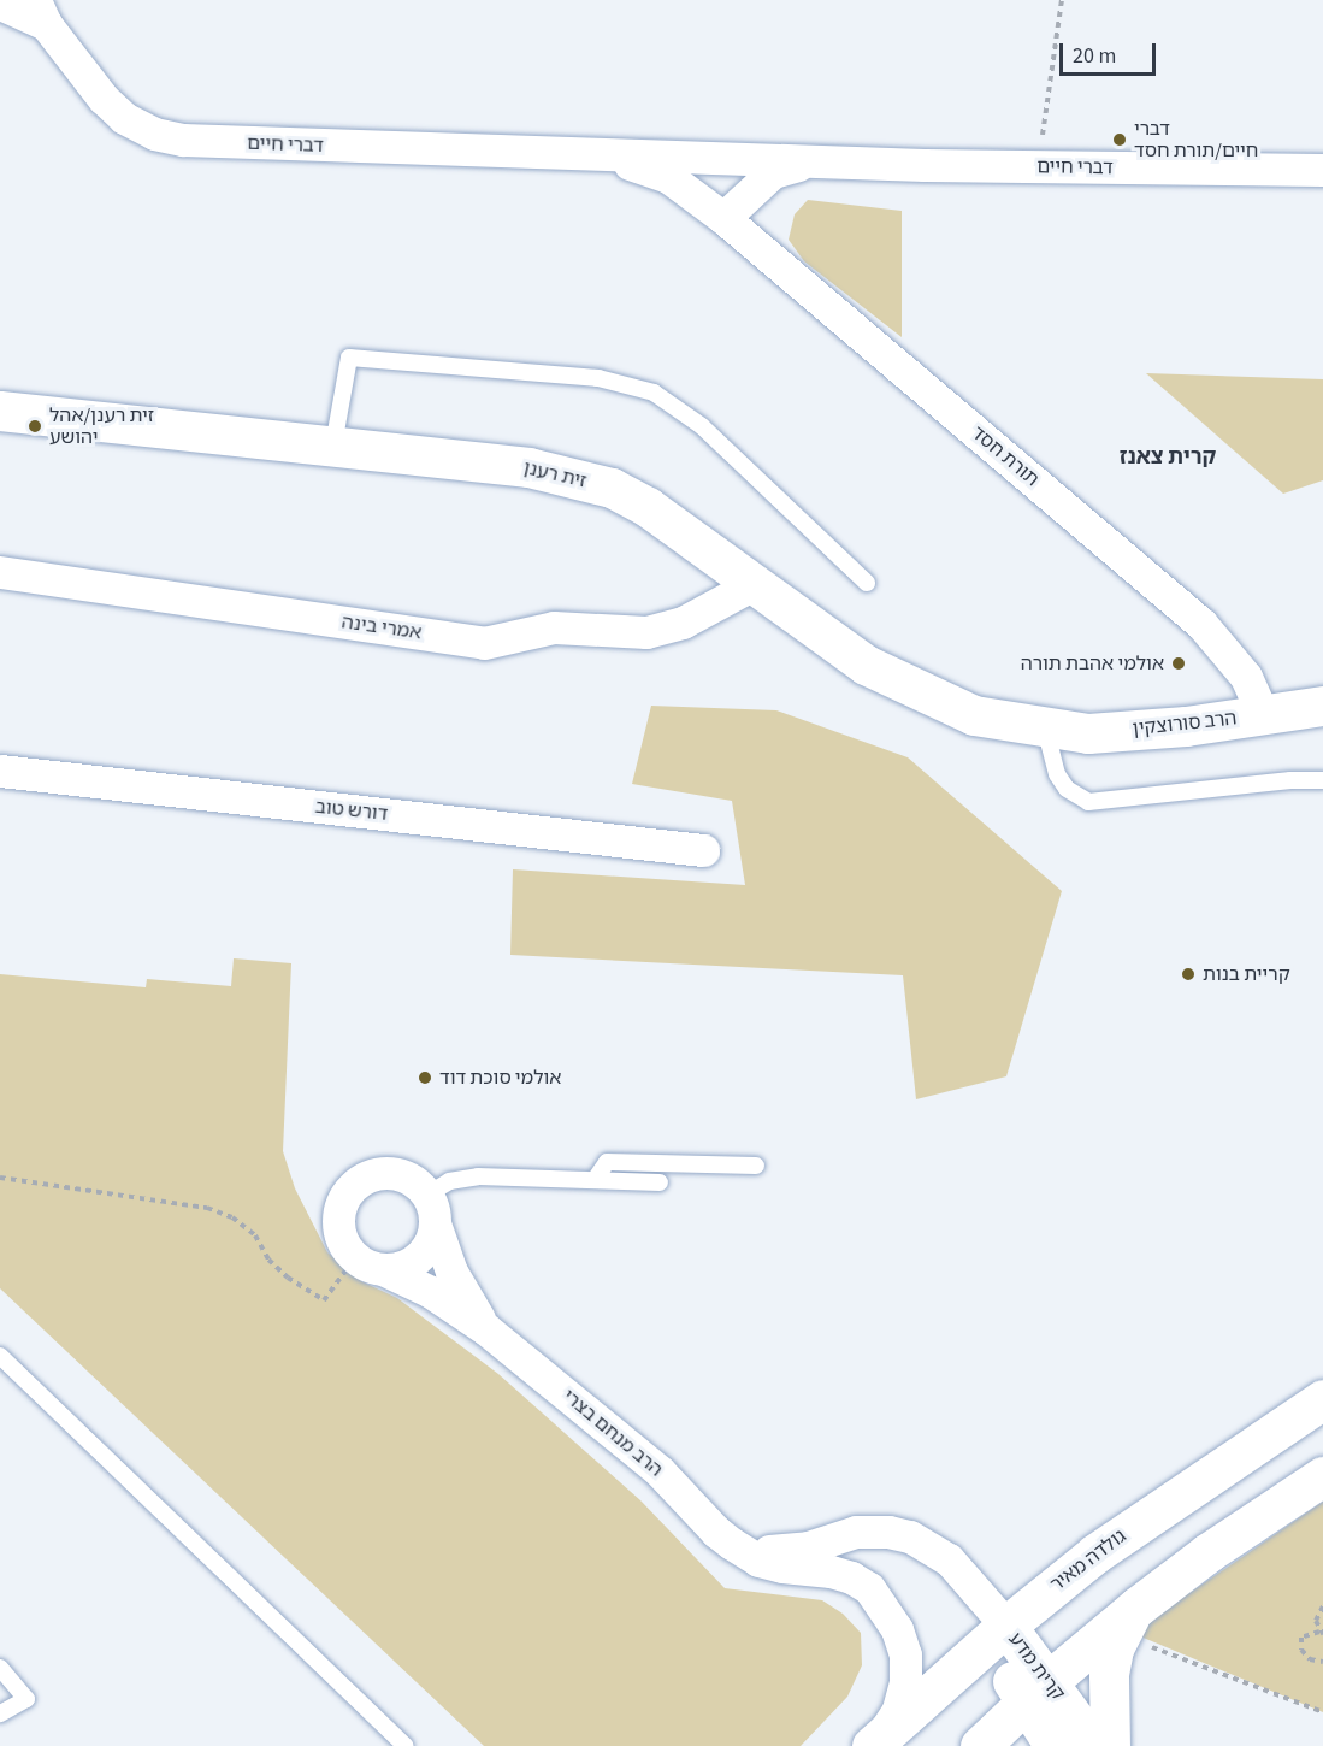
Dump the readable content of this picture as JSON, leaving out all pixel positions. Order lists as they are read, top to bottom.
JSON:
{
  "streets": {
    "street": [
      "דברי חיים",
      "תורת חסד",
      "זית רענן",
      "אמרי בינה",
      "הרב סורוצקין",
      "דורש טוב",
      "הרב מנחם בצרי",
      "גולדה מאיר",
      "קרית מדע"
    ]
  },
  "crossings": [
    ["דברי חיים", "תורת חסד"],
    ["תורת חסד", "הרב סורוצקין"],
    ["זית רענן", "אמרי בינה"],
    ["זית רענן", "הרב סורוצקין"],
    ["הרב מנחם בצרי", "גולדה מאיר"],
    ["גולדה מאיר", "קרית מדע"]
  ],
  "districts": ["קרית צאנז"],
  "places": [
    "דברי חיים/תורת חסד",
    "זית רענן/אהל יהושע",
    "אולמי אהבת תורה",
    "קריית בנות",
    "אולמי סוכת דוד"
  ],
  "scale_bar": "20 m"
}
